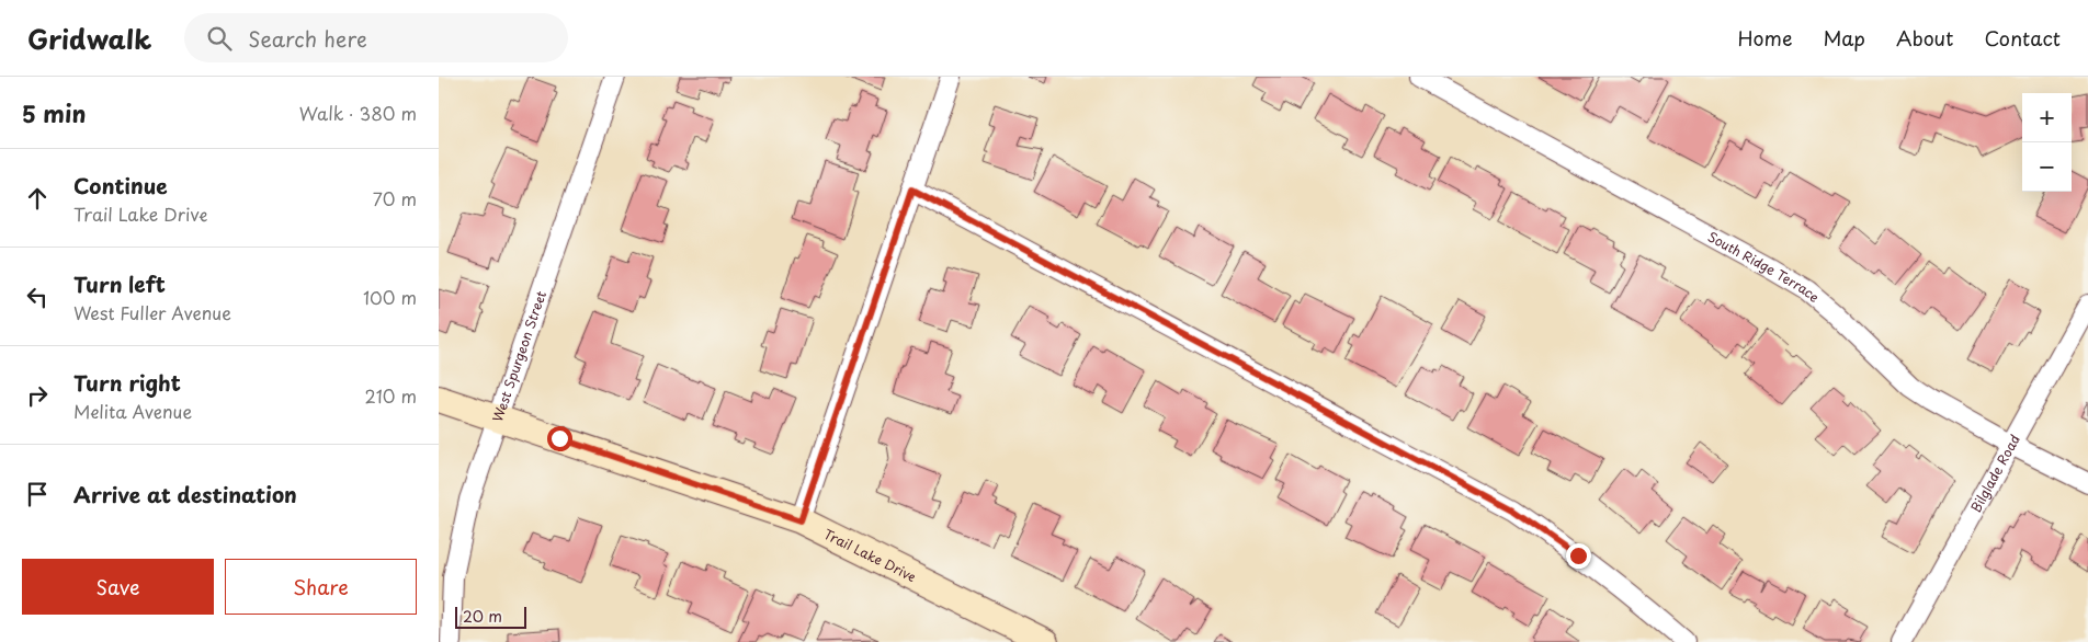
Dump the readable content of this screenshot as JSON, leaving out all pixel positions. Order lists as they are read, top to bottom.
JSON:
{
  "streets": {
    "street": [
      "South Ridge Terrace",
      "West Spurgeon Street",
      "Bilglade Road",
      "Trail Lake Drive"
    ]
  },
  "crossings": [
    ["South Ridge Terrace", "Bilglade Road"],
    ["West Spurgeon Street", "Trail Lake Drive"]
  ],
  "scale_bar": "20 m",
  "page": {
    "header": "Gridwalk",
    "search": "Search here",
    "nav": [
      "Home",
      "Map",
      "About",
      "Contact"
    ],
    "heading": ["5 min", "Walk · 380 m"],
    "map_buttons": ["+", "−"],
    "list": [
      ["Continue", "Trail Lake Drive", "70 m"],
      ["Turn left", "West Fuller Avenue", "100 m"],
      ["Turn right", "Melita Avenue", "210 m"],
      "Arrive at destination"
    ],
    "buttons": ["Save", "Share"],
    "scale": "20 m"
  }
}
